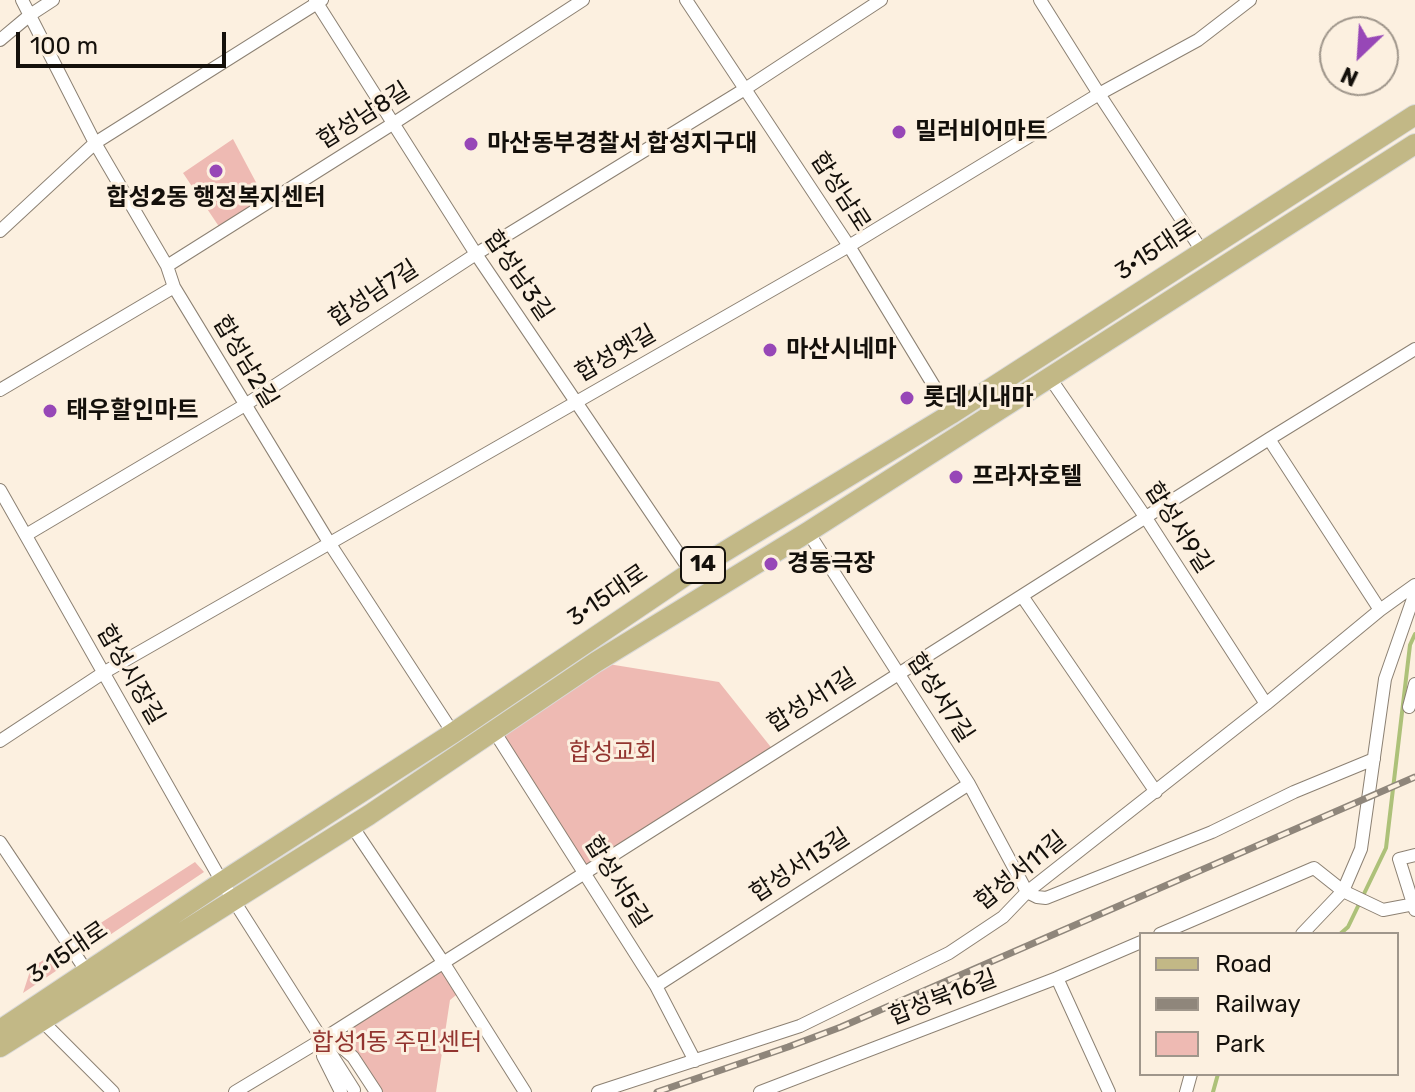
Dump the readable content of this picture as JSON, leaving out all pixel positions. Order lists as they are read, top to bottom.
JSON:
{
  "streets": {
    "main road": ["3·15대로", "14"],
    "street": [
      "합성남8길",
      "합성남로",
      "합성남3길",
      "합성남7길",
      "합성옛길",
      "합성남2길",
      "합성서9길",
      "합성시장길",
      "합성서7길",
      "합성서1길",
      "합성서13길",
      "합성서11길",
      "합성서5길",
      "합성북16길"
    ]
  },
  "crossings": [
    ["합성남8길", "합성남3길"],
    ["합성남8길", "합성남2길"],
    ["합성남로", "3·15대로"],
    ["합성남로", "합성남7길"],
    ["합성남로", "합성옛길"],
    ["3·15대로", "합성남3길"],
    ["3·15대로", "합성남2길"],
    ["3·15대로", "합성서9길"],
    ["3·15대로", "합성시장길"],
    ["3·15대로", "합성서7길"],
    ["3·15대로", "합성서5길"],
    ["합성남3길", "합성남7길"],
    ["합성남3길", "합성옛길"],
    ["합성남7길", "합성남2길"],
    ["합성남7길", "합성시장길"],
    ["합성옛길", "합성남2길"],
    ["합성옛길", "합성시장길"],
    ["합성서9길", "합성서1길"],
    ["합성서9길", "합성서11길"],
    ["합성시장길", "합성서1길"],
    ["합성서7길", "합성서1길"],
    ["합성서7길", "합성서13길"],
    ["합성서7길", "합성서11길"],
    ["합성서1길", "합성서5길"],
    ["합성서13길", "합성서5길"],
    ["합성서11길", "합성서5길"]
  ],
  "parks": ["합성교회", "합성1동 주민센터"],
  "places": [
    "밀러비어마트",
    "마산동부경찰서 합성지구대",
    "합성2동 행정복지센터",
    "마산시네마",
    "롯데시내마",
    "태우할인마트",
    "프라자호텔",
    "경동극장"
  ],
  "legend": ["Road", "Railway", "Park"],
  "scale_bar": "100 m",
  "north": "bottom left"
}
